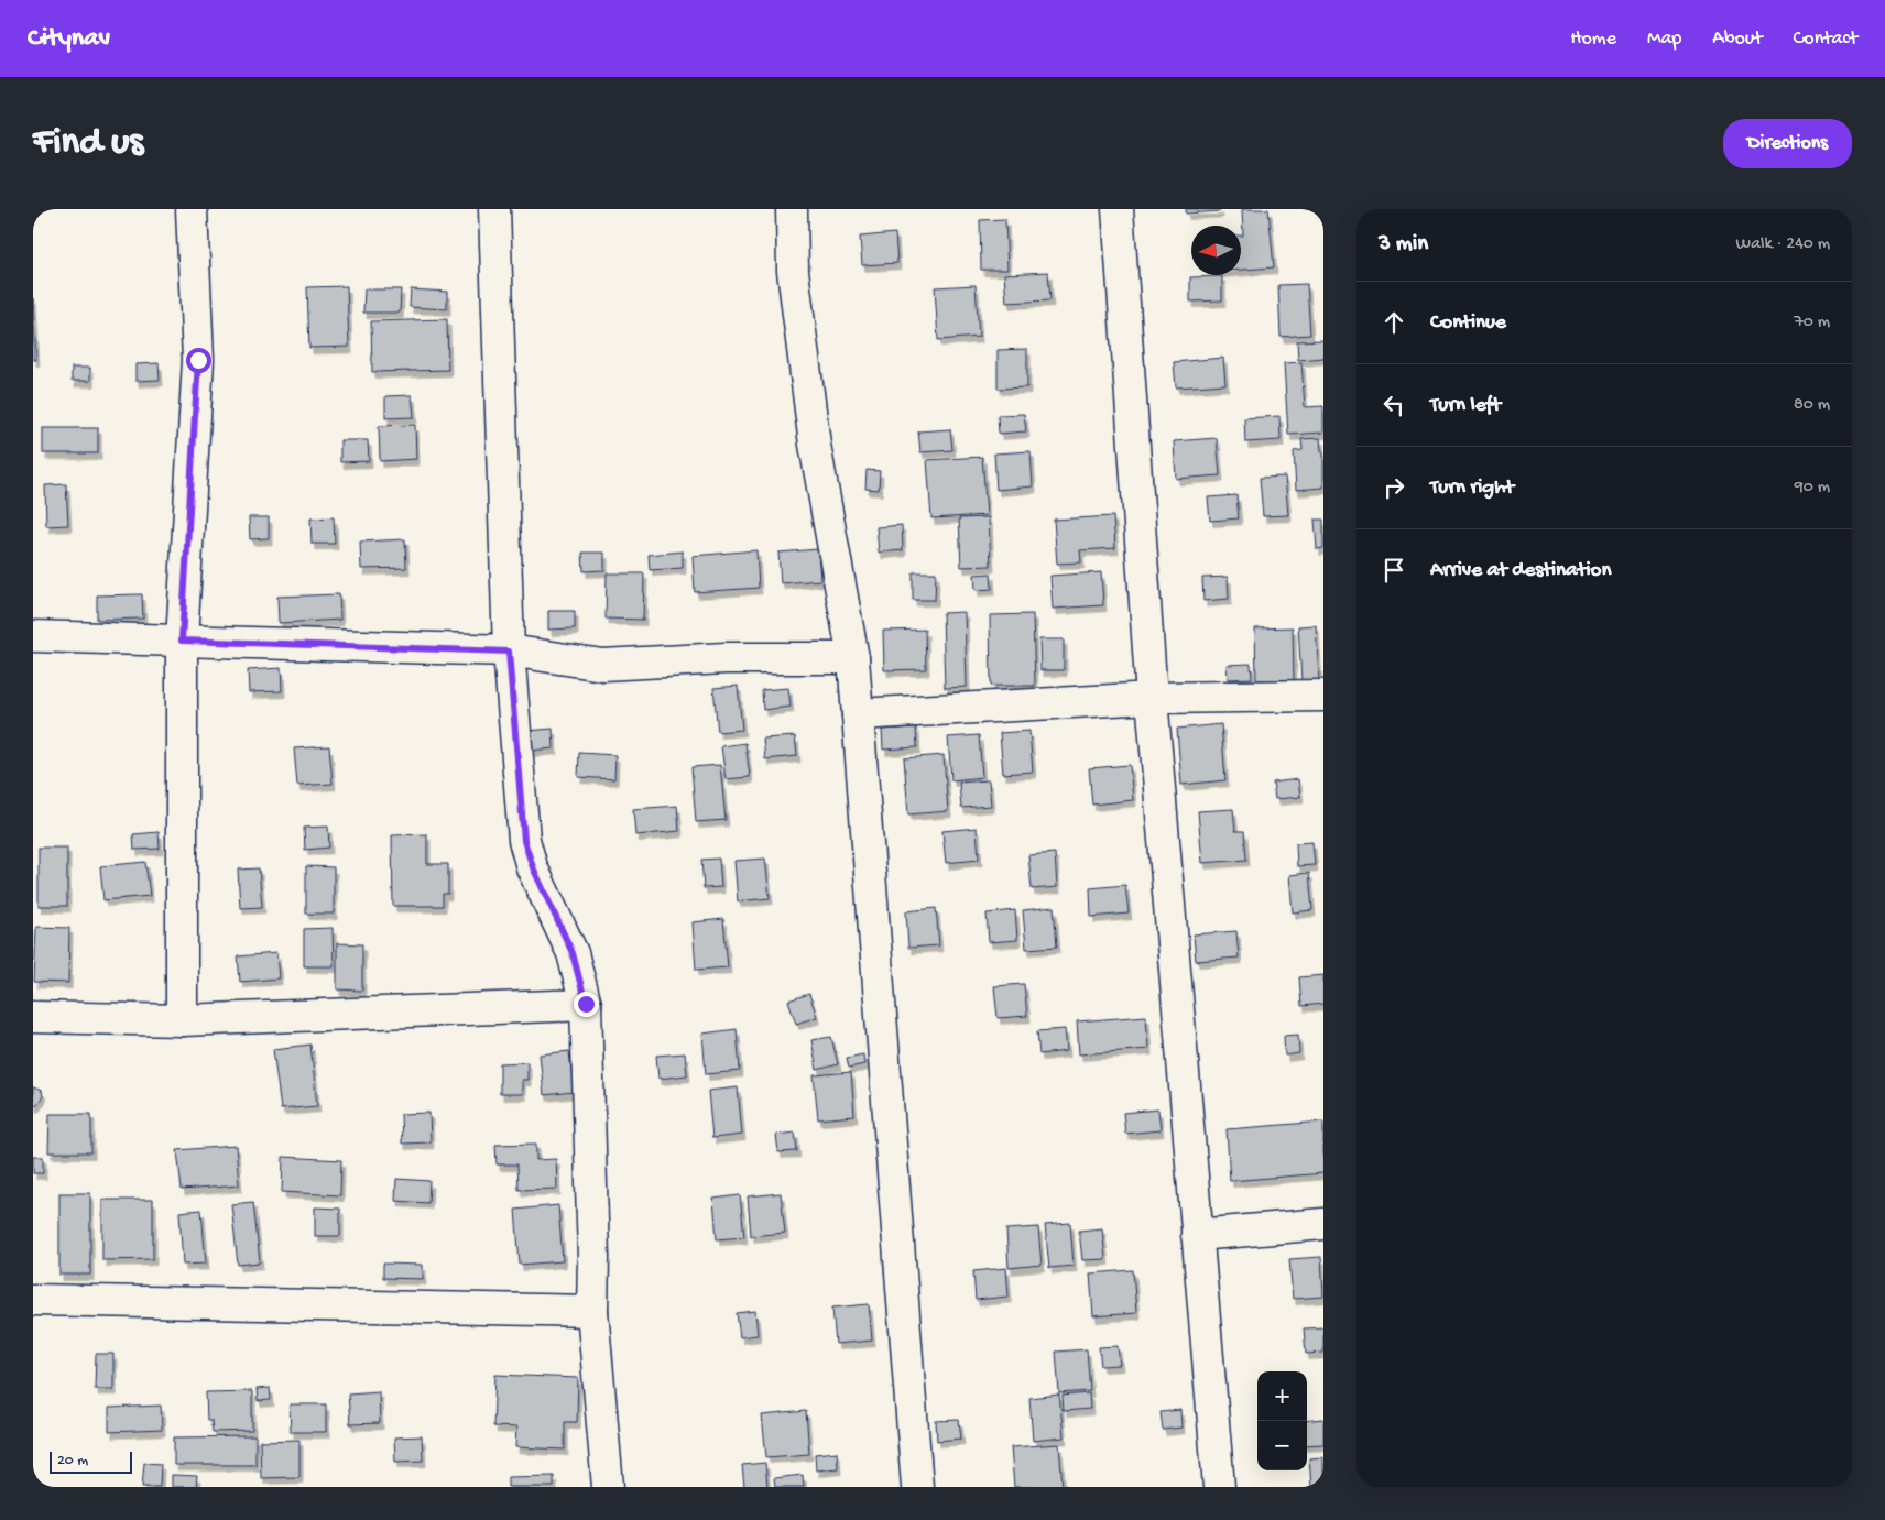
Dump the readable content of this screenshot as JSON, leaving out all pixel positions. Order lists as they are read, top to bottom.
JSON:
{
  "scale_bar": "20 m",
  "north": "left",
  "page": {
    "header": "Citynav",
    "nav": [
      "Home",
      "Map",
      "About",
      "Contact"
    ],
    "buttons": "Directions",
    "title": "Find us",
    "heading": ["3 min", "Walk · 240 m"],
    "list": [
      ["Continue", "70 m"],
      ["Turn left", "80 m"],
      ["Turn right", "90 m"],
      "Arrive at destination"
    ],
    "map_buttons": ["+", "−"],
    "scale": "20 m"
  }
}
